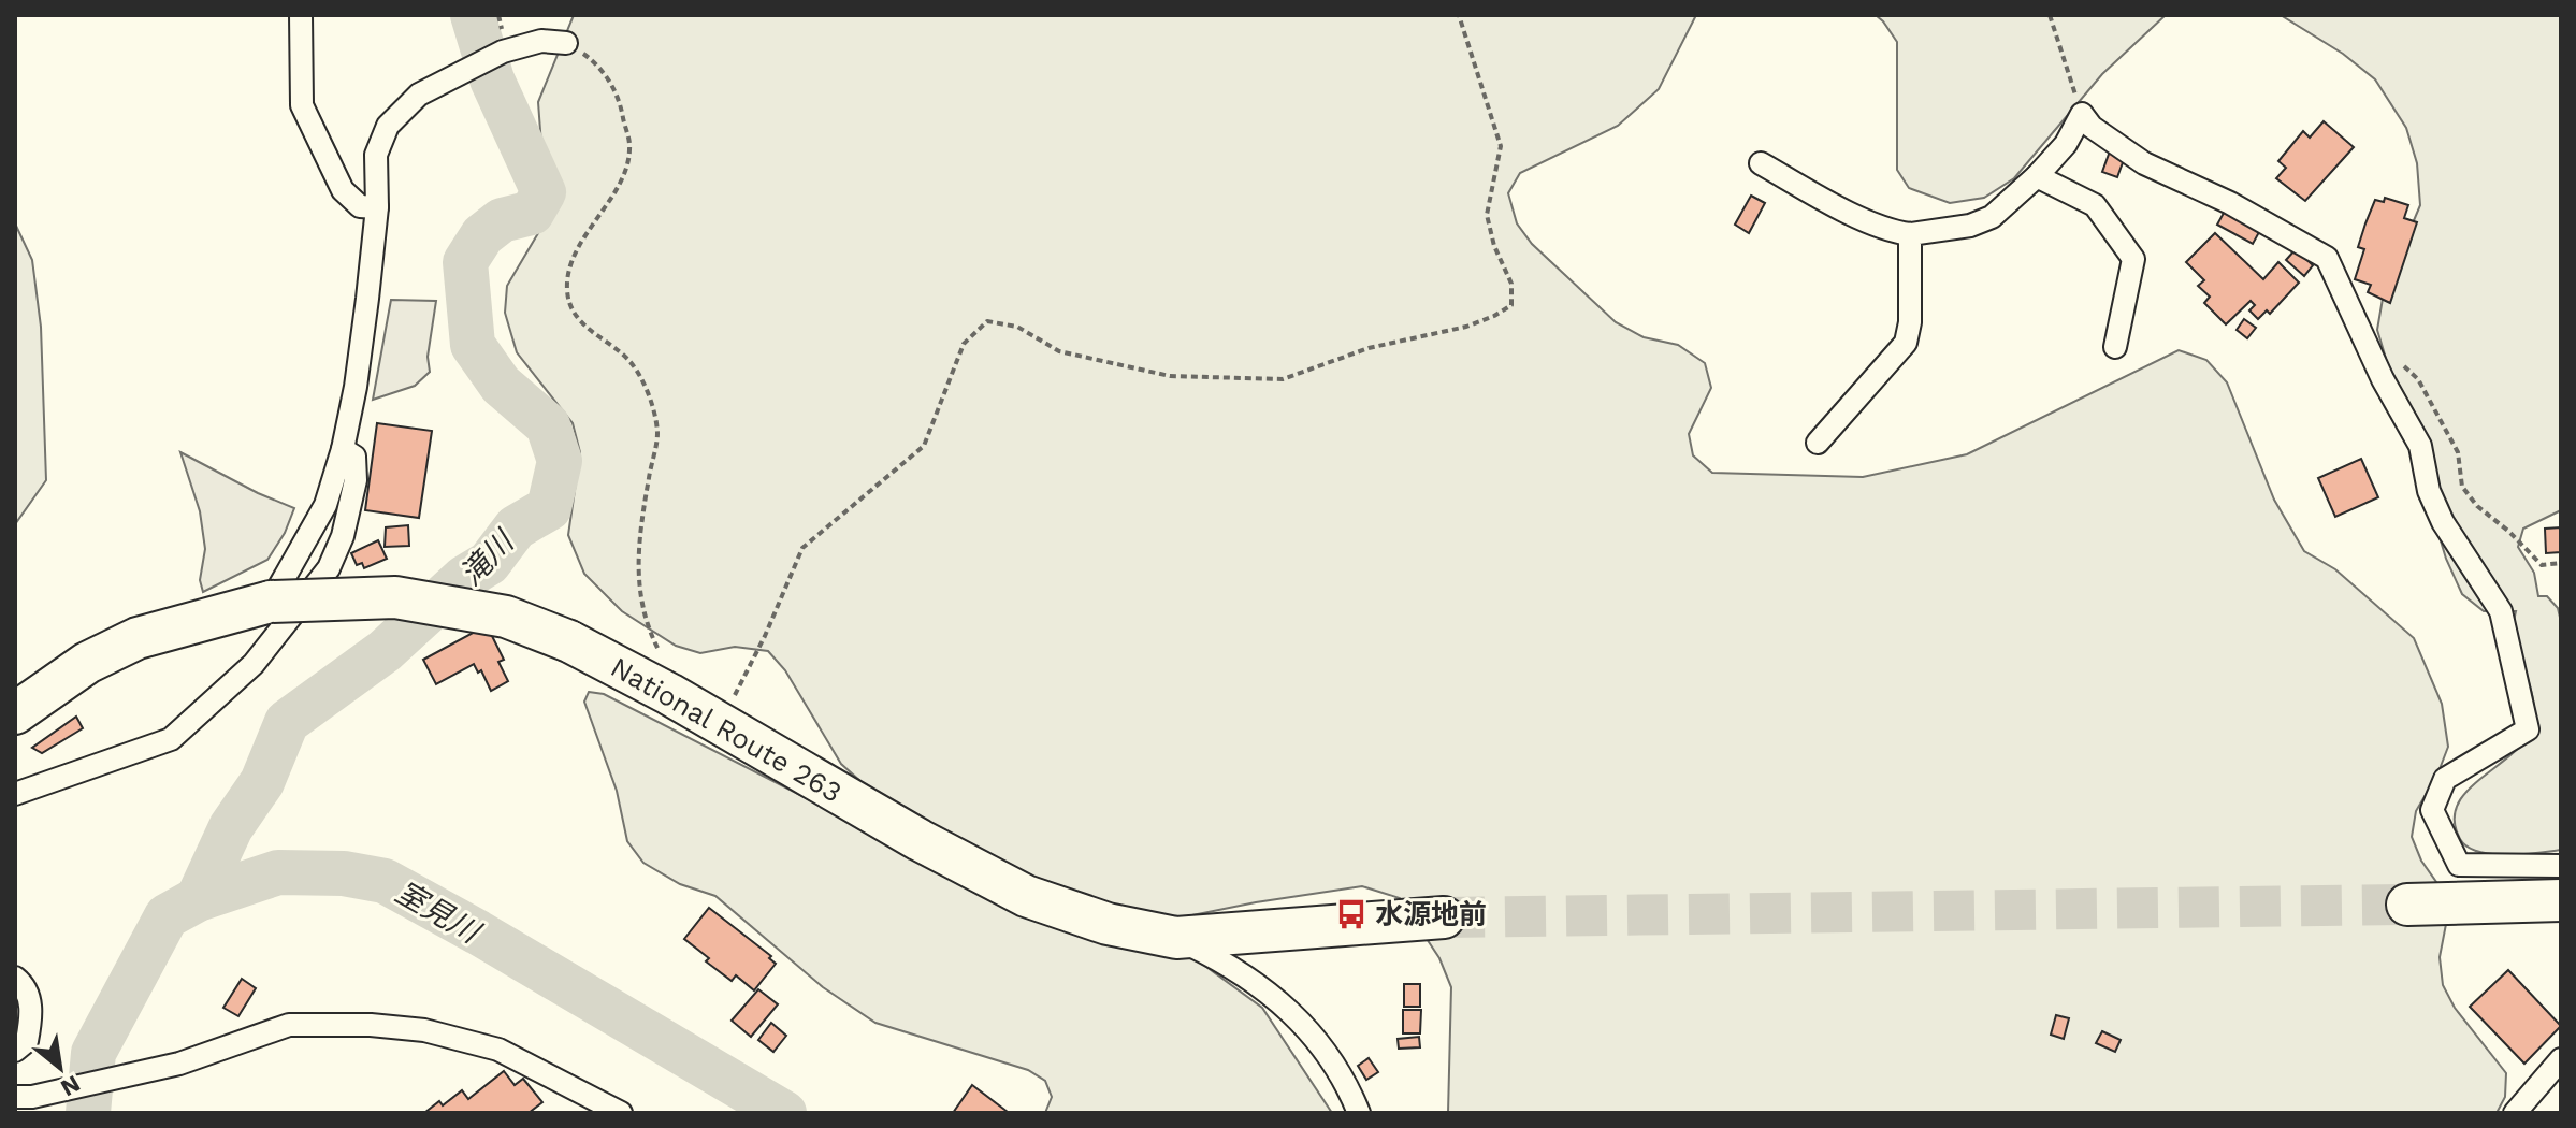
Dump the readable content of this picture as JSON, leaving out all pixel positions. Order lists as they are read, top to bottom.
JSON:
{
  "streets": {
    "highway": ["National Route 263"]
  },
  "water": ["滝川", "室見川"],
  "places": {
    "bus stop": ["水源地前"]
  },
  "north": "bottom right"
}
